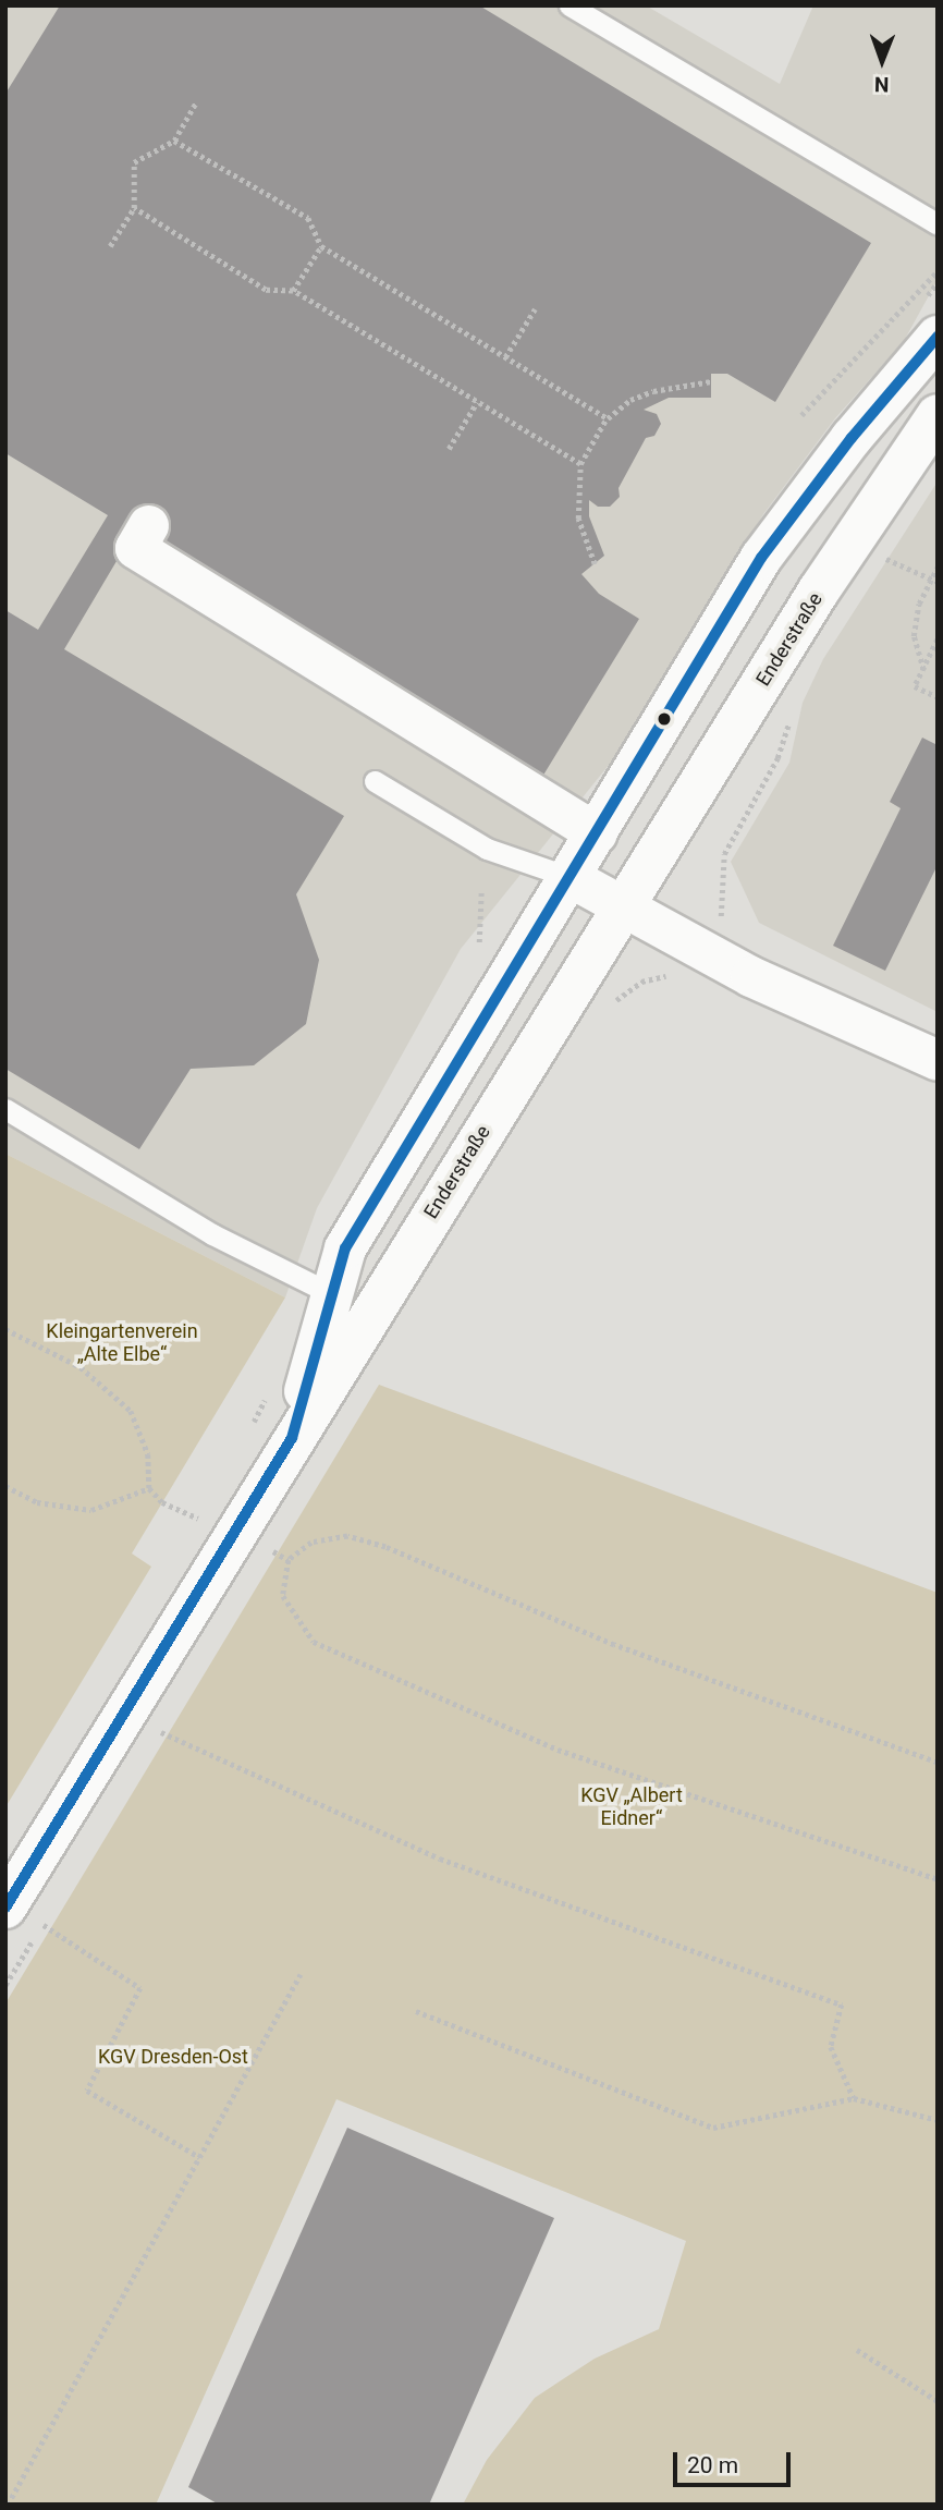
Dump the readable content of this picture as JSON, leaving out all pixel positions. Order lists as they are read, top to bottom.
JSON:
{
  "streets": {
    "main road": ["Enderstraße"]
  },
  "parks": ["Kleingartenverein „Alte Elbe“", "KGV „Albert Eidner“", "KGV Dresden-Ost"],
  "scale_bar": "20 m",
  "north": "bottom"
}
